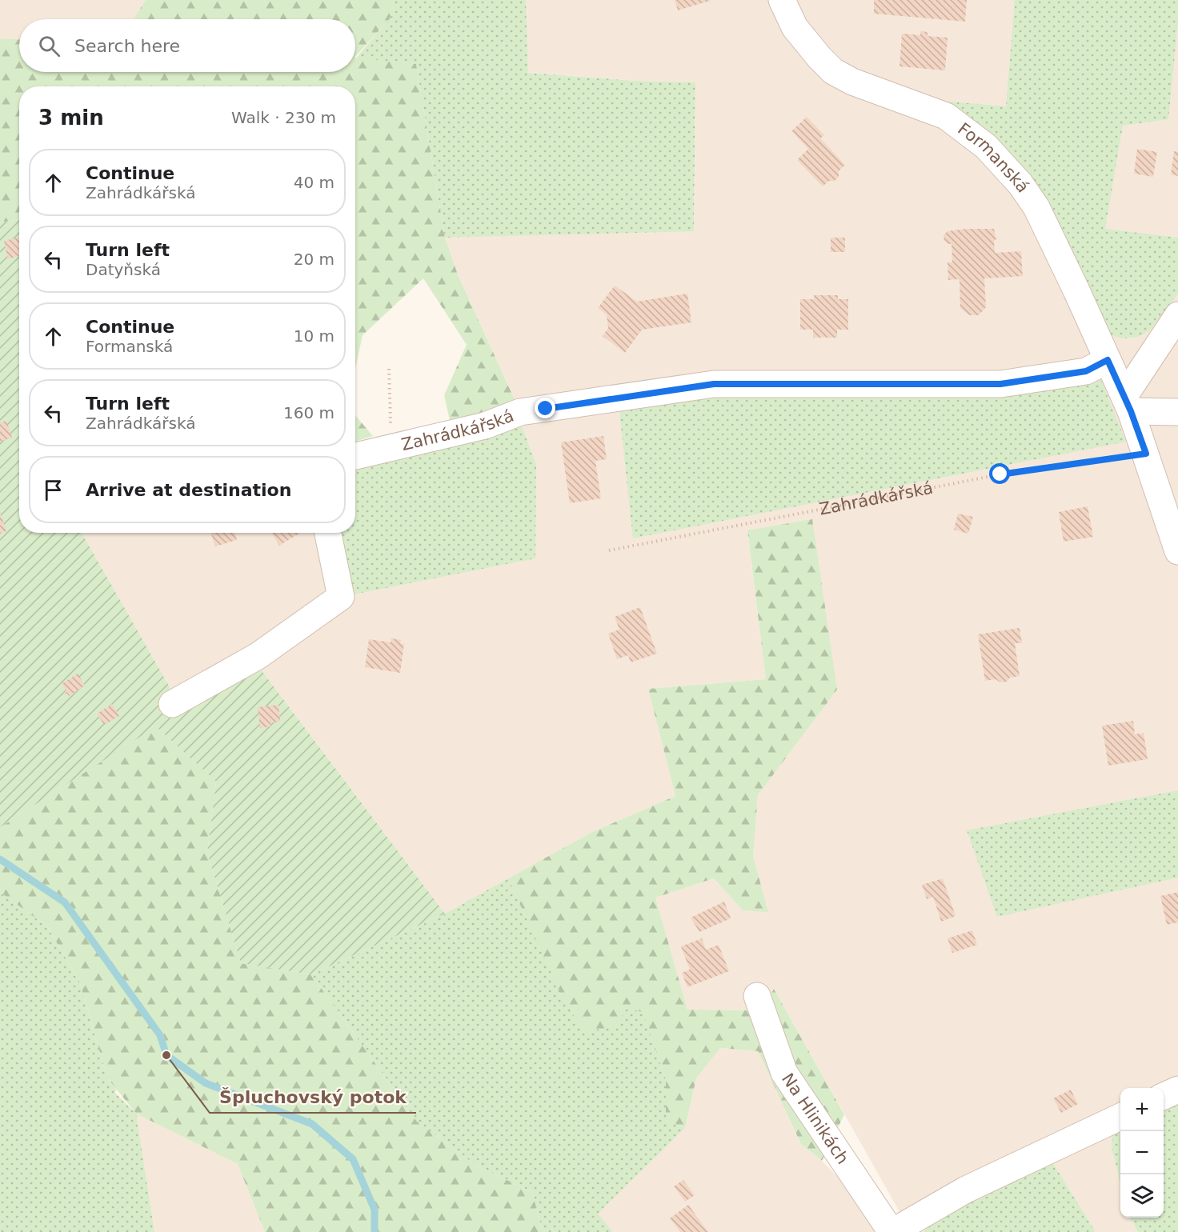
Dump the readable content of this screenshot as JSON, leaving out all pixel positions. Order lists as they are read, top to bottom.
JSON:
{
  "streets": {
    "street": ["Formanská", "Zahrádkářská", "Na Hlinikách"]
  },
  "crossings": [
    ["Formanská", "Zahrádkářská"]
  ],
  "places": ["Špluchovský potok"],
  "page": {
    "search": "Search here",
    "heading": ["3 min", "Walk · 230 m"],
    "list": [
      ["Continue", "Zahrádkářská", "40 m"],
      ["Turn left", "Datyňská", "20 m"],
      ["Continue", "Formanská", "10 m"],
      ["Turn left", "Zahrádkářská", "160 m"],
      "Arrive at destination"
    ],
    "map_buttons": ["+", "−"]
  }
}
